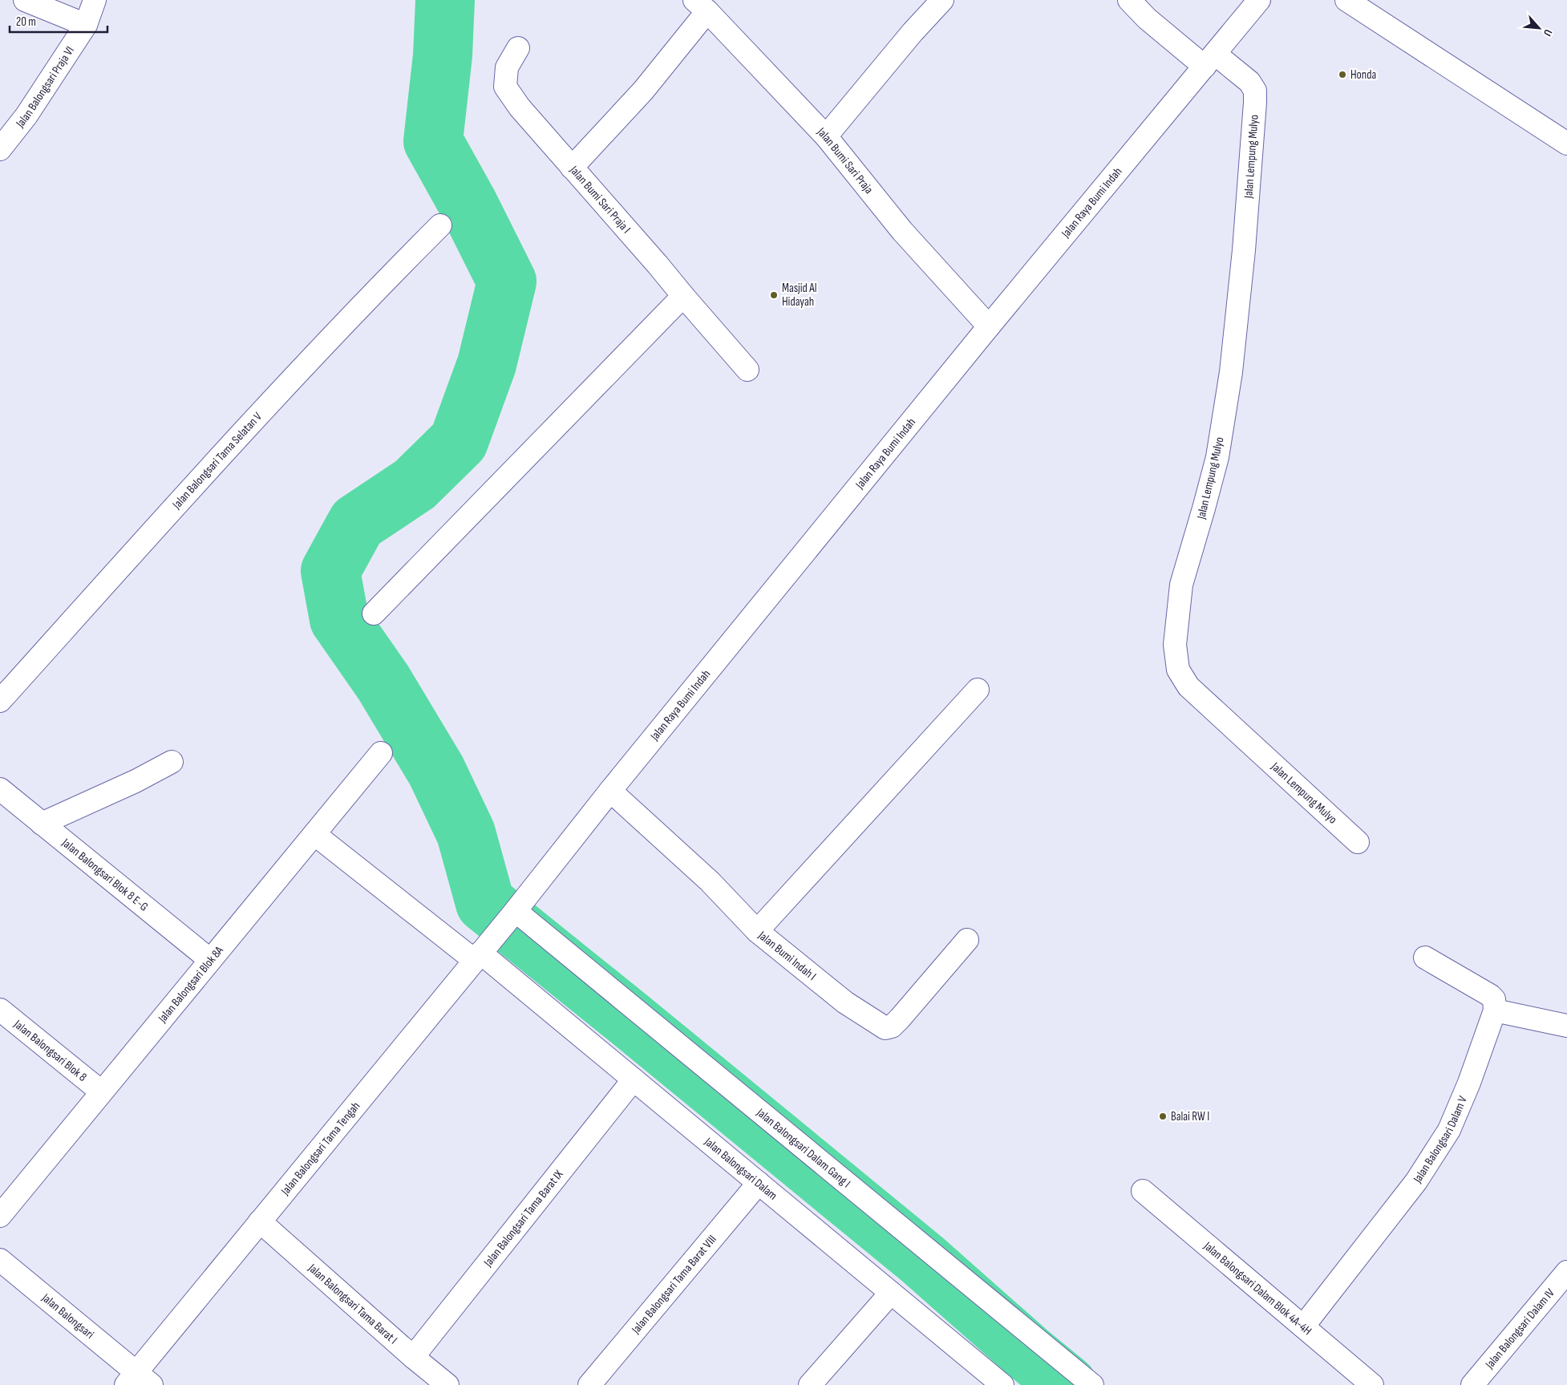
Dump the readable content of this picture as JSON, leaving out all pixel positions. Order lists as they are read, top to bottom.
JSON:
{
  "streets": {
    "street": [
      "Jalan Balongsari Praja VI",
      "Jalan Lempung Mulyo",
      "Jalan Bumi Sari Praja",
      "Jalan Bumi Sari Praja I",
      "Jalan Raya Bumi Indah",
      "Jalan Balongsari Tama Selatan V",
      "Jalan Balongsari Blok 8 E-G",
      "Jalan Bumi Indah I",
      "Jalan Balongsari Blok 8A",
      "Jalan Balongsari Blok 8",
      "Jalan Balongsari Dalam V",
      "Jalan Balongsari Tama Tengah",
      "Jalan Balongsari Dalam Gang I",
      "Jalan Balongsari Dalam",
      "Jalan Balongsari Tama Barat IX",
      "Jalan Balongsari Tama Barat VIII",
      "Jalan Balongsari Dalam Blok 4A-4H",
      "Jalan Balongsari Tama Barat I",
      "Jalan Balongsari",
      "Jalan Balongsari Dalam IV"
    ]
  },
  "crossings": [
    ["Jalan Lempung Mulyo", "Jalan Raya Bumi Indah"],
    ["Jalan Bumi Sari Praja", "Jalan Bumi Sari Praja I"],
    ["Jalan Bumi Sari Praja", "Jalan Raya Bumi Indah"],
    ["Jalan Raya Bumi Indah", "Jalan Bumi Indah I"],
    ["Jalan Raya Bumi Indah", "Jalan Balongsari Tama Tengah"],
    ["Jalan Raya Bumi Indah", "Jalan Balongsari Dalam Gang I"],
    ["Jalan Balongsari Blok 8 E-G", "Jalan Balongsari Blok 8A"],
    ["Jalan Balongsari Blok 8A", "Jalan Balongsari Blok 8"],
    ["Jalan Balongsari Blok 8A", "Jalan Balongsari Dalam"],
    ["Jalan Balongsari Dalam V", "Jalan Balongsari Dalam Blok 4A-4H"],
    ["Jalan Balongsari Tama Tengah", "Jalan Balongsari Dalam Gang I"],
    ["Jalan Balongsari Tama Tengah", "Jalan Balongsari Dalam"],
    ["Jalan Balongsari Tama Tengah", "Jalan Balongsari Tama Barat I"],
    ["Jalan Balongsari Tama Tengah", "Jalan Balongsari"],
    ["Jalan Balongsari Dalam", "Jalan Balongsari Tama Barat IX"],
    ["Jalan Balongsari Dalam", "Jalan Balongsari Tama Barat VIII"],
    ["Jalan Balongsari Tama Barat IX", "Jalan Balongsari Tama Barat I"]
  ],
  "places": ["Honda", "Masjid Al Hidayah", "Balai RW I"],
  "scale_bar": "20 m",
  "north": "bottom right"
}
